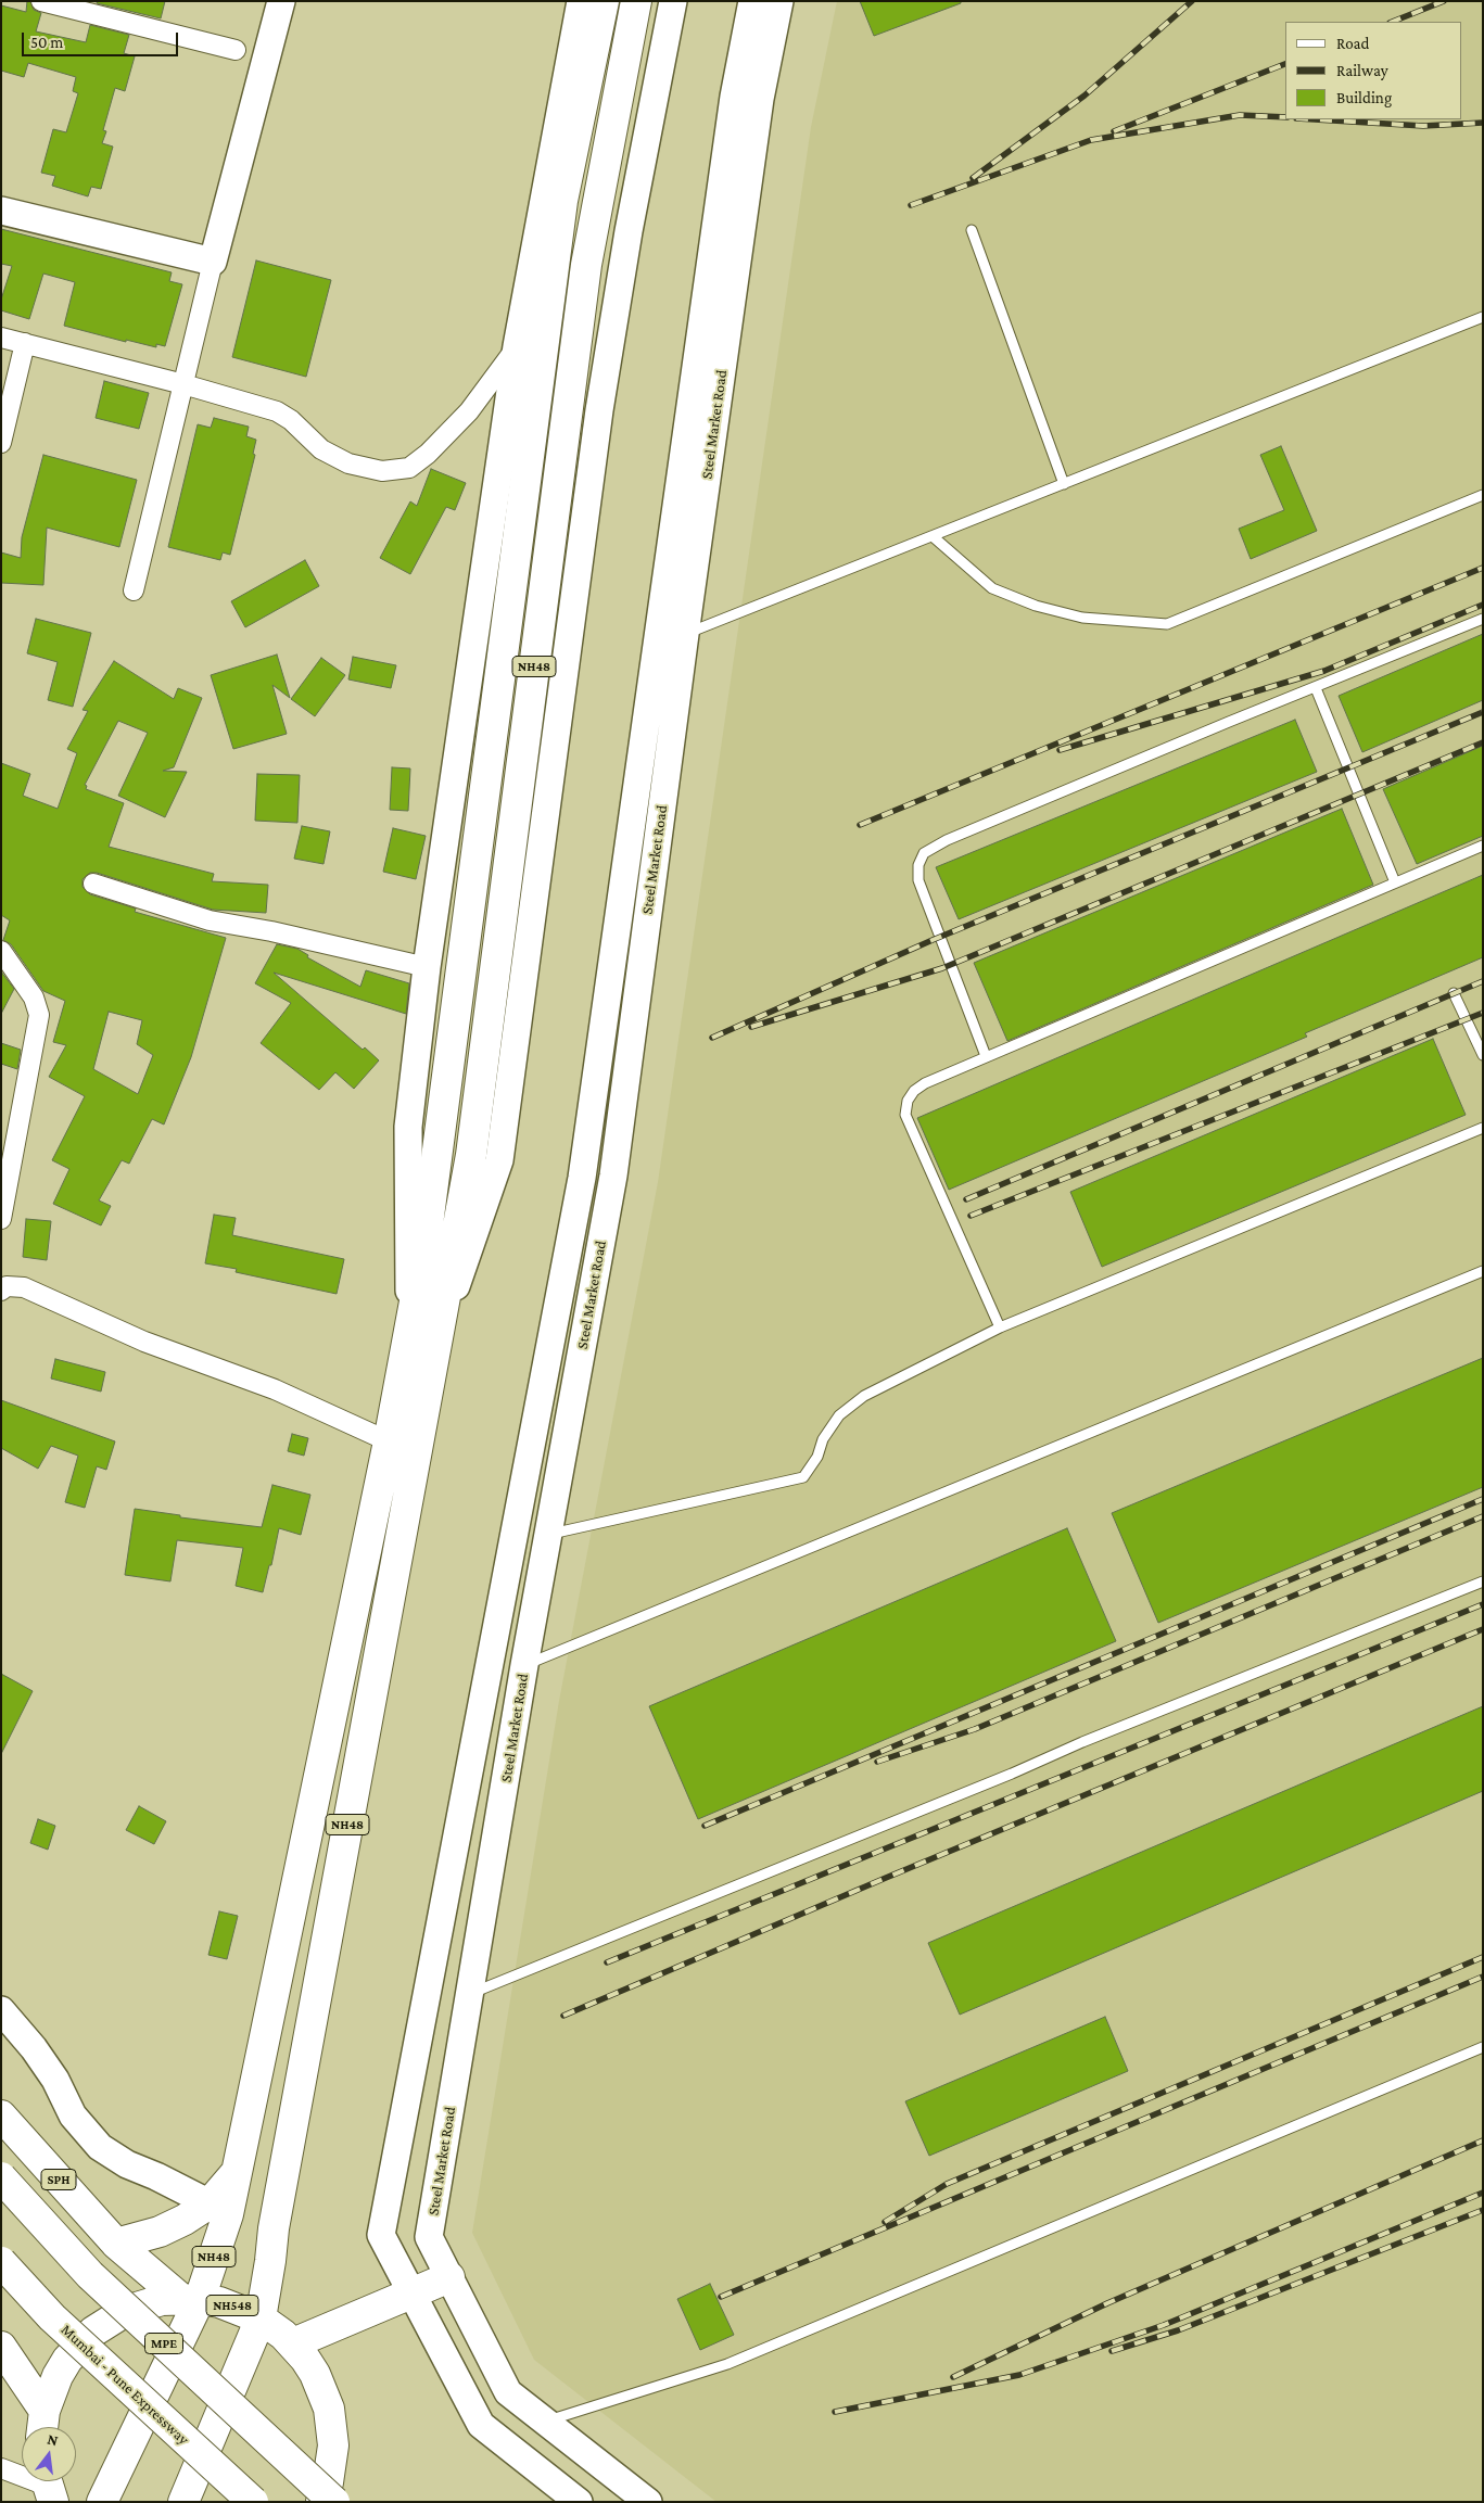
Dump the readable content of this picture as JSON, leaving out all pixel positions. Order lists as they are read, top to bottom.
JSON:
{
  "streets": {
    "highway": [
      "NH48",
      "SPH",
      "NH548",
      "MPE",
      "Mumbai - Pune Expressway"
    ],
    "street": ["Steel Market Road"]
  },
  "crossings": [
    ["NH48", "SPH"],
    ["NH48", "NH548"],
    ["SPH", "NH548"]
  ],
  "legend": ["Road", "Railway", "Building"],
  "scale_bar": "50 m",
  "north": "top"
}
